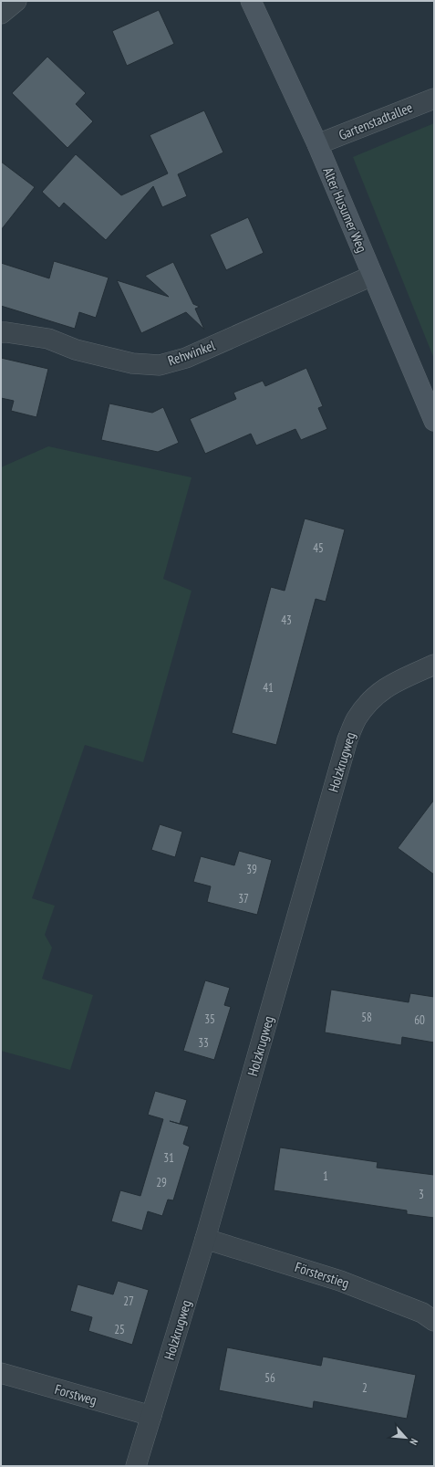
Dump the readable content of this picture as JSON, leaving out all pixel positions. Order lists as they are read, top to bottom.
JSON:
{
  "streets": {
    "street": [
      "Gartenstadtallee",
      "Alter Husumer Weg",
      "Rehwinkel",
      "Holzkrugweg",
      "Försterstieg",
      "Forstweg"
    ]
  },
  "crossings": [
    ["Gartenstadtallee", "Alter Husumer Weg"],
    ["Alter Husumer Weg", "Rehwinkel"],
    ["Holzkrugweg", "Försterstieg"],
    ["Holzkrugweg", "Forstweg"]
  ],
  "house_numbers": [
    "45",
    "43",
    "41",
    "39",
    "37",
    "58",
    "35",
    "60",
    "33",
    "31",
    "1",
    "29",
    "3",
    "27",
    "25",
    "56",
    "2"
  ],
  "north": "bottom right"
}
